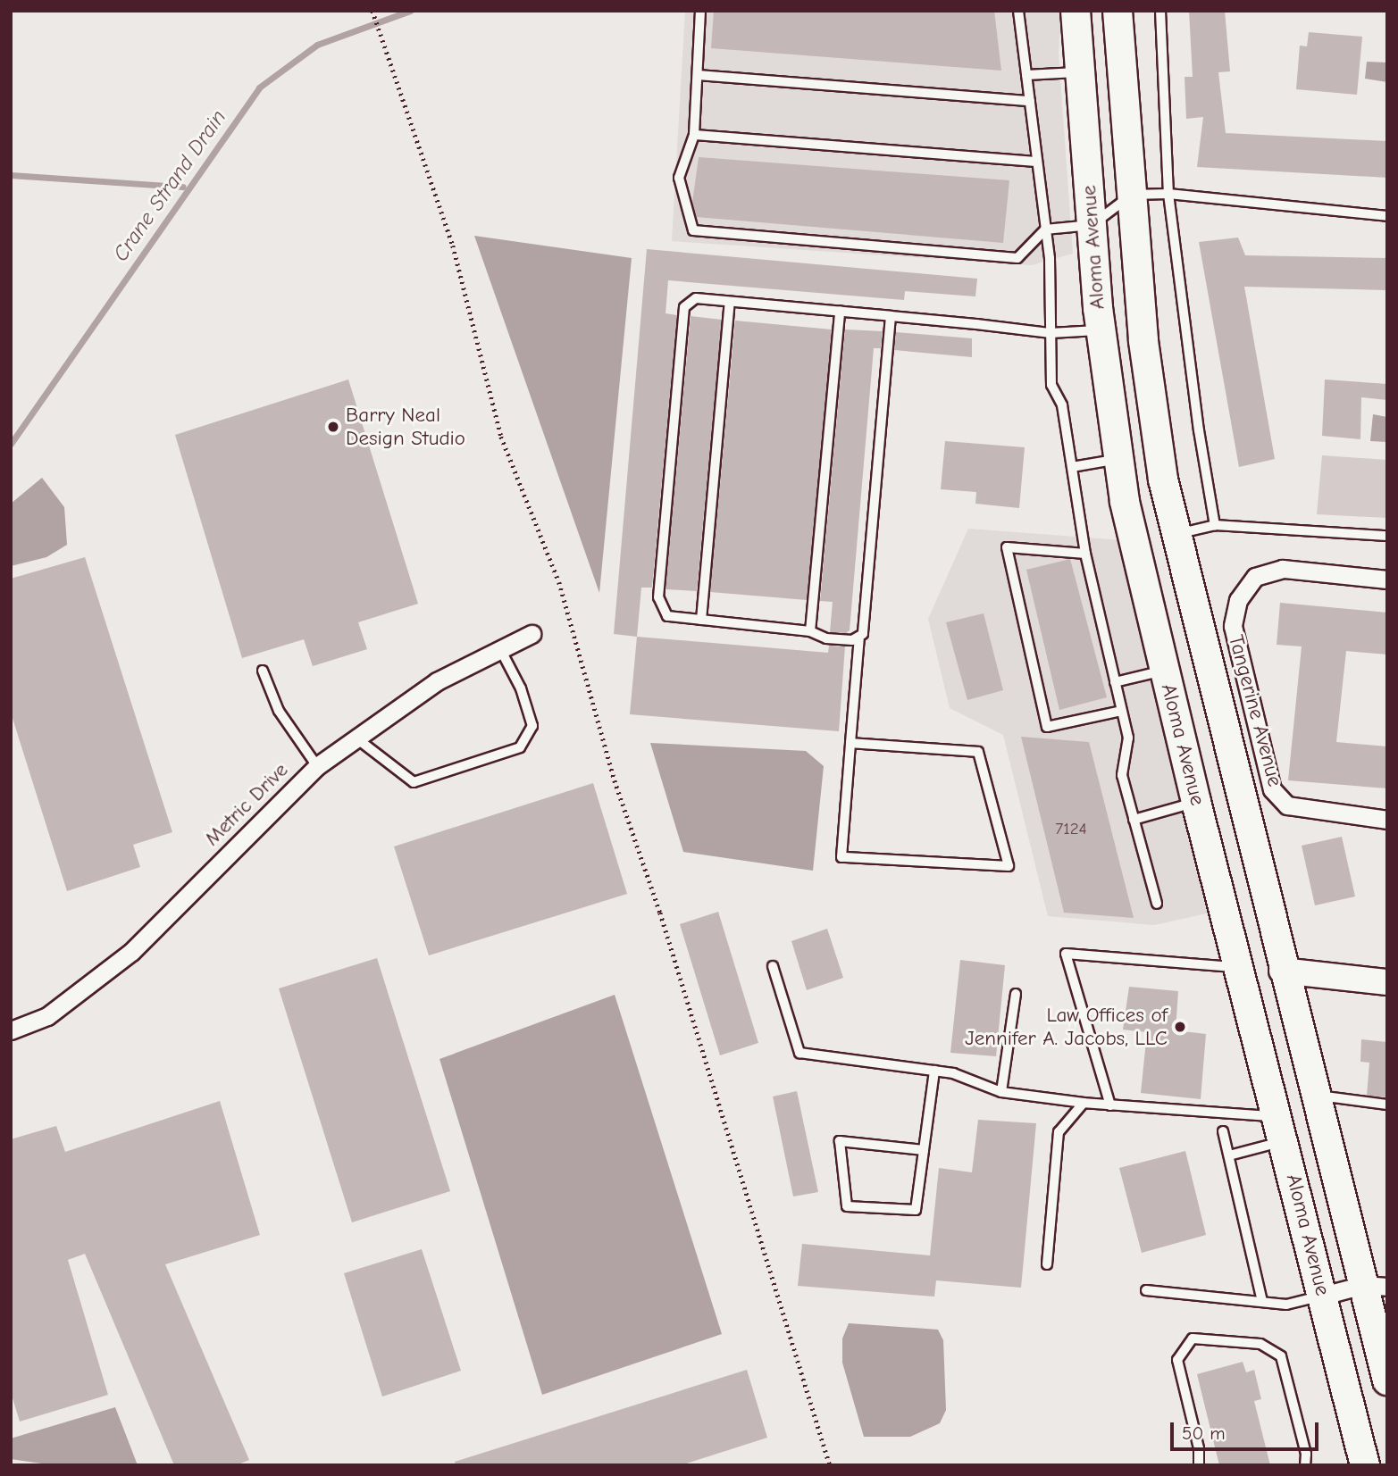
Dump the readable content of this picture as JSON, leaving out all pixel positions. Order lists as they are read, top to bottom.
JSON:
{
  "streets": {
    "main road": ["Aloma Avenue"],
    "street": ["Tangerine Avenue", "Metric Drive"]
  },
  "water": ["Crane Strand Drain"],
  "places": ["Barry Neal Design Studio", "Law Offices of Jennifer A. Jacobs, LLC"],
  "house_numbers": ["7124"],
  "scale_bar": "50 m"
}
